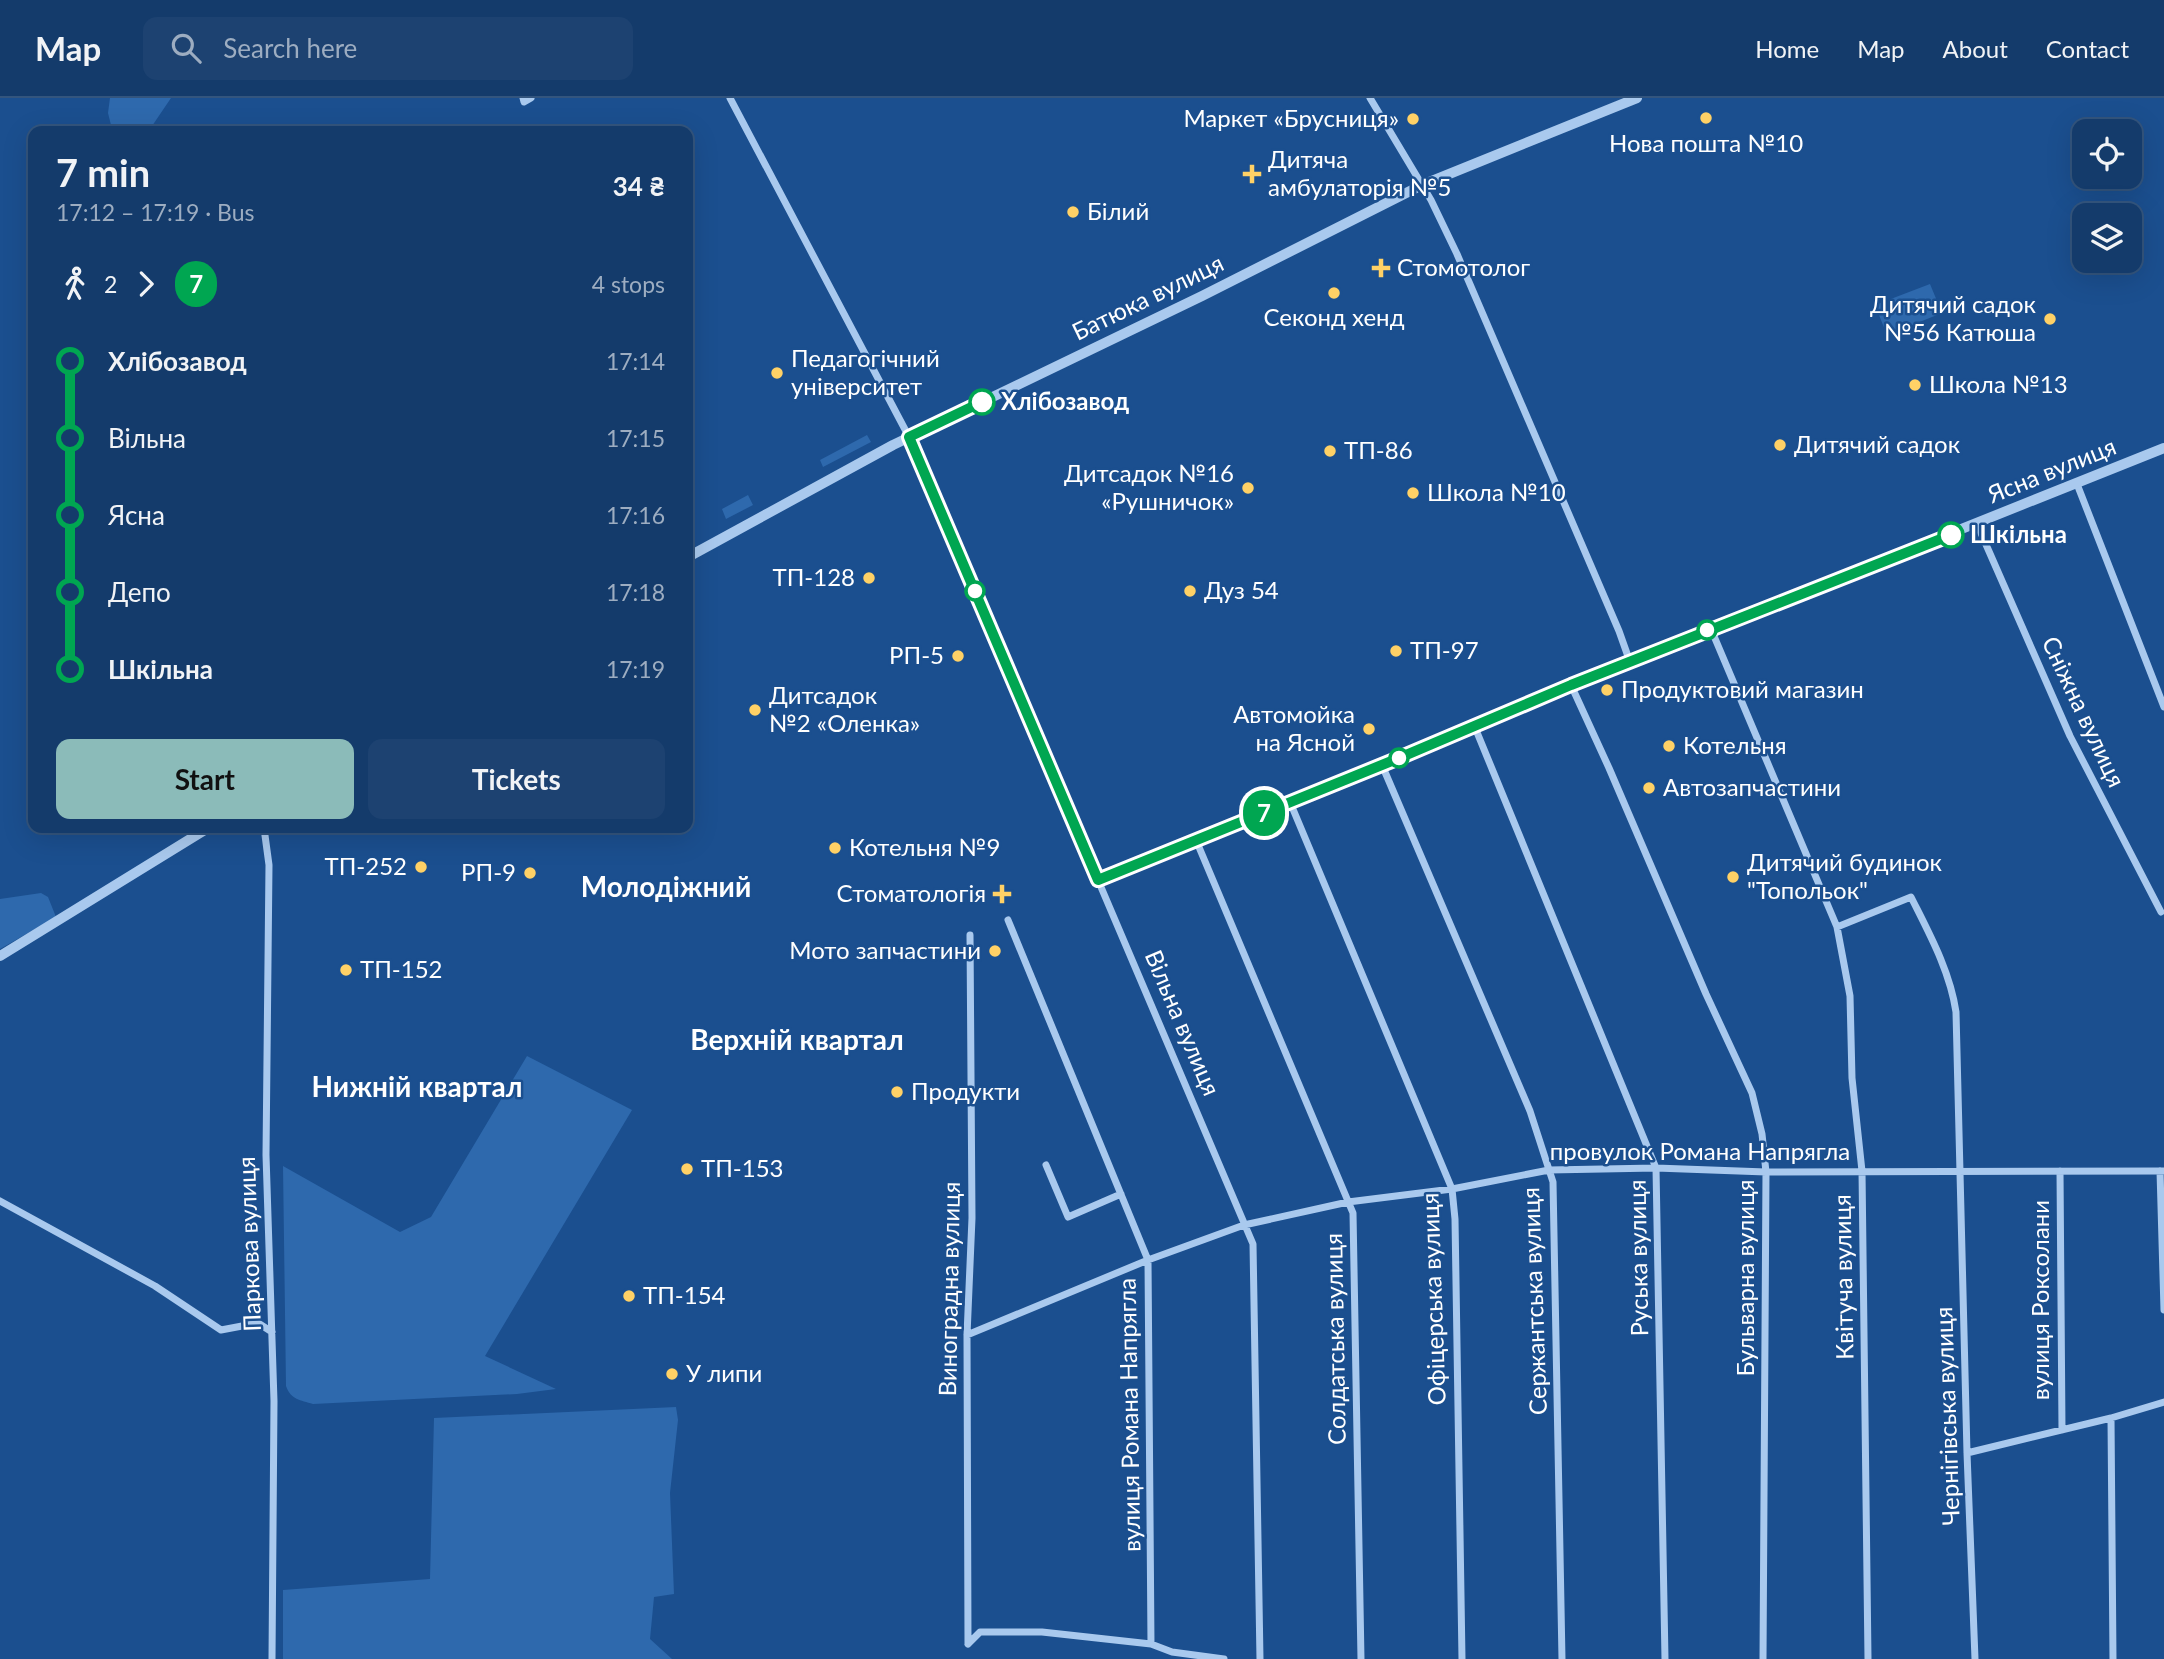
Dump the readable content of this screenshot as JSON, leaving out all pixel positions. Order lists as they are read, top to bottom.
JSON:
{
  "streets": {
    "street": [
      "Батюка вулиця",
      "Ясна вулиця",
      "Сніжна вулиця",
      "Вільна вулиця",
      "провулок Романа Напрягла",
      "Паркова вулиця",
      "Руська вулиця",
      "Квітуча вулиця",
      "Бульварна вулиця",
      "Виноградна вулиця",
      "Офіцерська вулиця",
      "вулиця Роксолани",
      "Сержантська вулиця",
      "Солдатська вулиця",
      "вулиця Романа Напрягла",
      "Чернігівська вулиця"
    ]
  },
  "crossings": [
    ["Батюка вулиця", "Вільна вулиця"],
    ["Ясна вулиця", "Сніжна вулиця"],
    ["Ясна вулиця", "Вільна вулиця"],
    ["Ясна вулиця", "Руська вулиця"],
    ["Ясна вулиця", "Квітуча вулиця"],
    ["Ясна вулиця", "Бульварна вулиця"],
    ["Ясна вулиця", "Офіцерська вулиця"],
    ["Ясна вулиця", "Сержантська вулиця"],
    ["Ясна вулиця", "Солдатська вулиця"],
    ["Вільна вулиця", "провулок Романа Напрягла"],
    ["провулок Романа Напрягла", "Руська вулиця"],
    ["провулок Романа Напрягла", "Квітуча вулиця"],
    ["провулок Романа Напрягла", "Бульварна вулиця"],
    ["провулок Романа Напрягла", "Виноградна вулиця"],
    ["провулок Романа Напрягла", "Офіцерська вулиця"],
    ["провулок Романа Напрягла", "вулиця Роксолани"],
    ["провулок Романа Напрягла", "Сержантська вулиця"],
    ["провулок Романа Напрягла", "Солдатська вулиця"],
    ["провулок Романа Напрягла", "вулиця Романа Напрягла"],
    ["провулок Романа Напрягла", "Чернігівська вулиця"],
    ["Квітуча вулиця", "Чернігівська вулиця"],
    ["Виноградна вулиця", "вулиця Романа Напрягла"]
  ],
  "districts": ["Молодіжний", "Верхній квартал", "Нижній квартал"],
  "places": {
    "other": [
      "Нова пошта №10",
      "Маркет «Брусниця»",
      "Білий",
      "Секонд хенд",
      "Дитячий садок №56 Катюша",
      "Педагогічний університет",
      "Школа №13",
      "Хлібозавод",
      "Дитячий садок",
      "ТП-86",
      "Дитсадок №16 «Рушничок»",
      "Школа №10",
      "Шкільна",
      "ТП-128",
      "Дуз 54",
      "ТП-97",
      "РП-5",
      "Продуктовий магазин",
      "Дитсадок №2 «Оленка»",
      "Автомойка на Ясной",
      "Котельня",
      "Автозапчастини",
      "Котельня №9",
      "ТП-252",
      "РП-9",
      "Дитячий будинок \"Топольок\"",
      "Мото запчастини",
      "ТП-152",
      "Продукти",
      "ТП-153",
      "ТП-154",
      "У липи"
    ],
    "health": ["Дитяча амбулаторія №5", "Стомотолог", "Стоматологія"]
  },
  "lines": ["bus line 7"],
  "page": {
    "header": "Map",
    "search": "Search here",
    "nav": [
      "Home",
      "Map",
      "About",
      "Contact"
    ],
    "on_map": "7",
    "heading": ["7 min", "17:12 – 17:19 · Bus", "34 ₴"],
    "legs": ["2", "7", "4 stops"],
    "list": [
      {
        "name": "Хлібозавод",
        "value": "17:14"
      },
      {
        "name": "Вільна",
        "value": "17:15"
      },
      {
        "name": "Ясна",
        "value": "17:16"
      },
      {
        "name": "Депо",
        "value": "17:18"
      },
      {
        "name": "Шкільна",
        "value": "17:19"
      }
    ],
    "buttons": ["Start", "Tickets"]
  }
}
